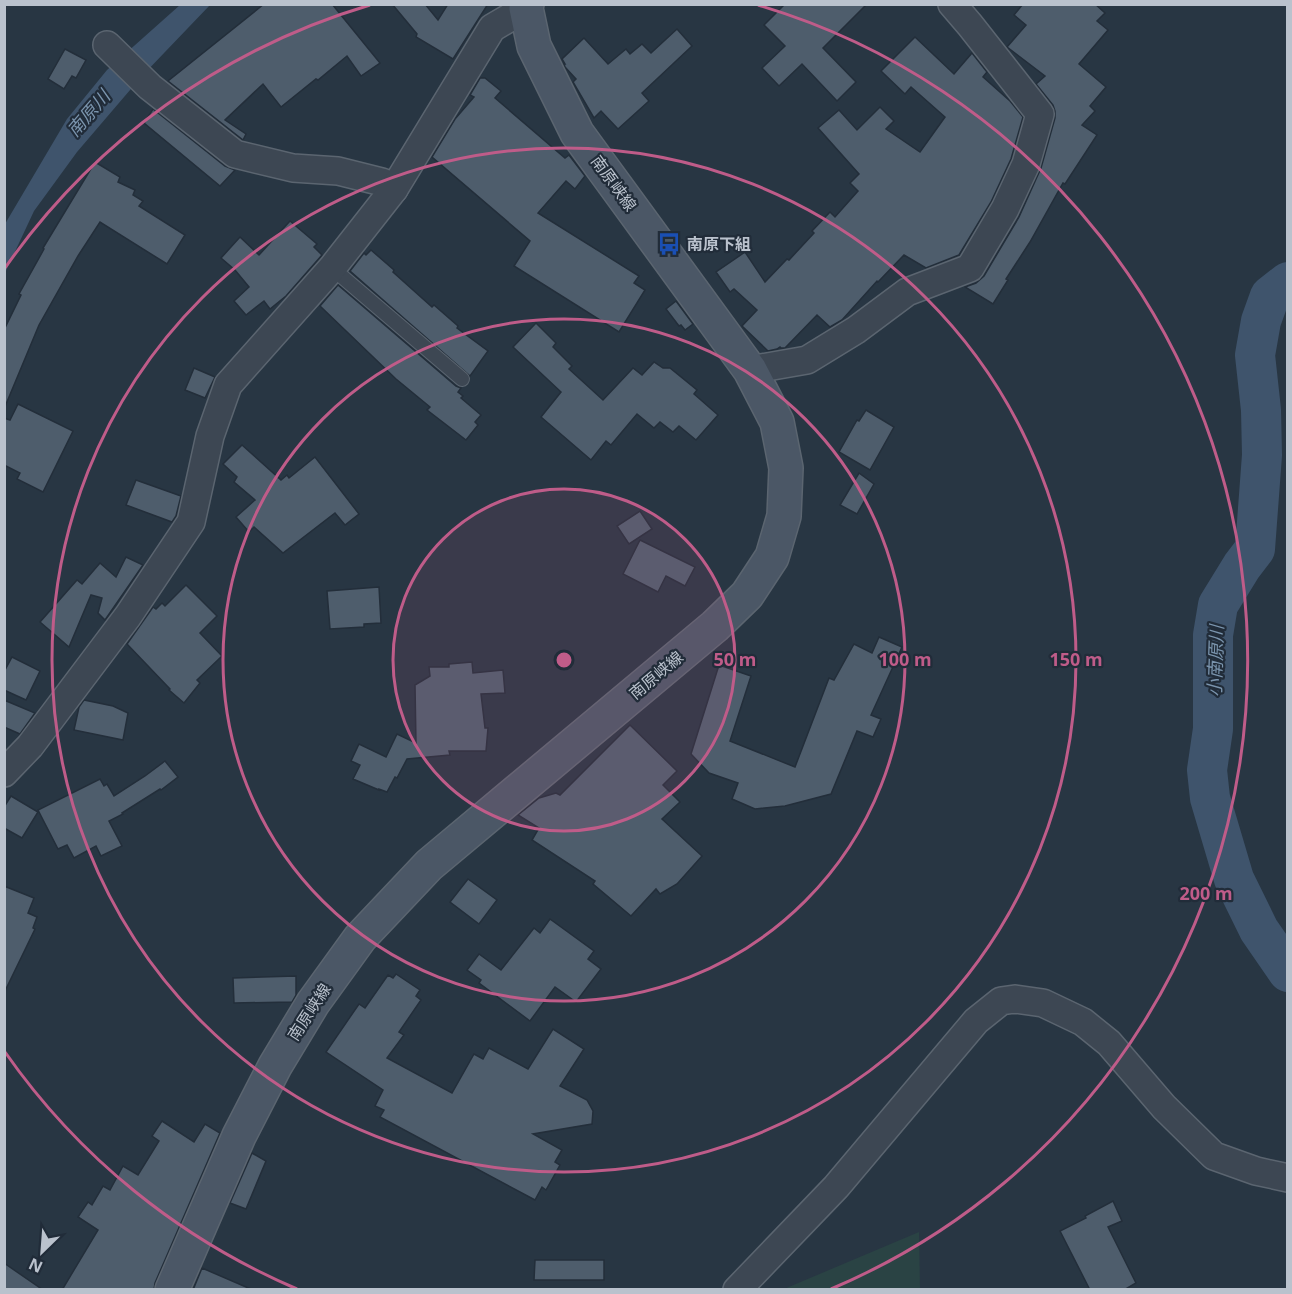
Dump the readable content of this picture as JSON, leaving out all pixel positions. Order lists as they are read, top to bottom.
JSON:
{
  "streets": {
    "main road": ["南原峡線"]
  },
  "water": ["南原川", "小南原川"],
  "places": {
    "bus stop": ["南原下組"]
  },
  "north": "bottom left",
  "rings": [
    "50 m",
    "100 m",
    "150 m",
    "200 m"
  ]
}
